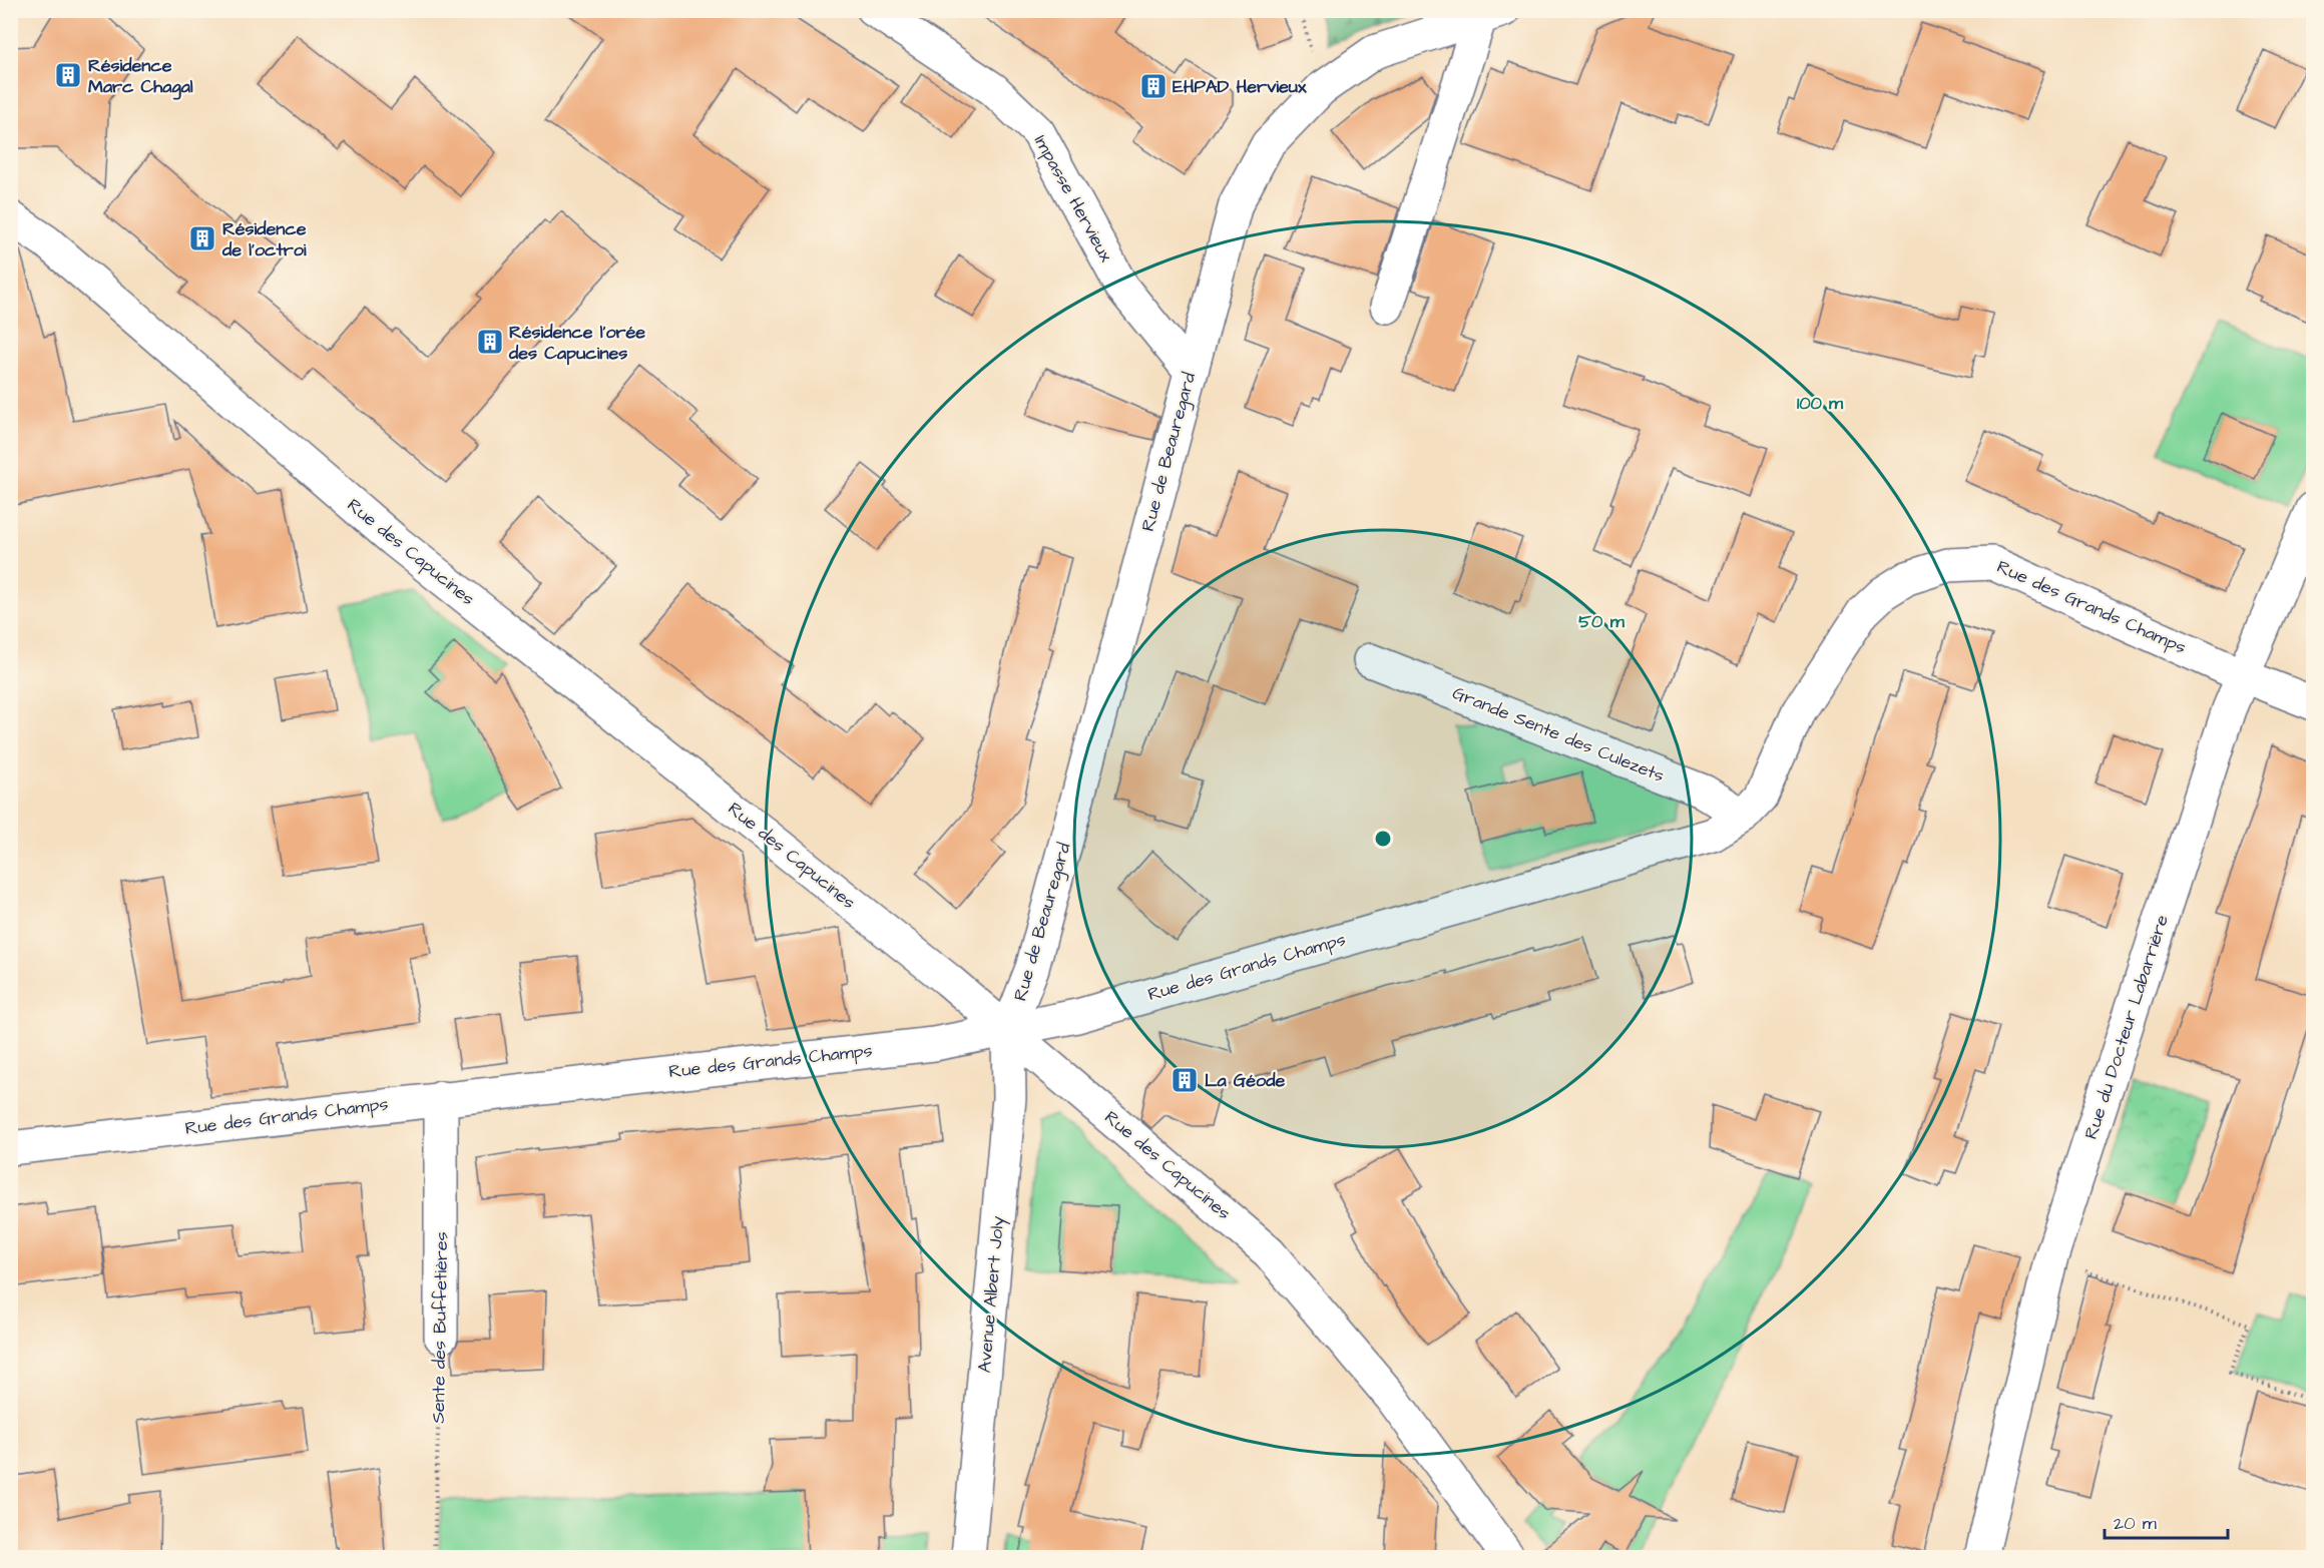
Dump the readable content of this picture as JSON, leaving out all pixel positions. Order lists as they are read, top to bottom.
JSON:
{
  "streets": {
    "street": [
      "Impasse Hervieux",
      "Rue de Beauregard",
      "Rue des Capucines",
      "Rue des Grands Champs",
      "Grande Sente des Culezets",
      "Rue du Docteur Labarrière",
      "Avenue Albert Joly",
      "Sente des Buffetières"
    ]
  },
  "crossings": [
    ["Impasse Hervieux", "Rue de Beauregard"],
    ["Rue de Beauregard", "Rue des Capucines"],
    ["Rue de Beauregard", "Rue des Grands Champs"],
    ["Rue de Beauregard", "Avenue Albert Joly"],
    ["Rue des Capucines", "Rue des Grands Champs"],
    ["Rue des Capucines", "Avenue Albert Joly"],
    ["Rue des Grands Champs", "Grande Sente des Culezets"],
    ["Rue des Grands Champs", "Rue du Docteur Labarrière"],
    ["Rue des Grands Champs", "Avenue Albert Joly"],
    ["Rue des Grands Champs", "Sente des Buffetières"]
  ],
  "places": {
    "building": [
      "Résidence Marc Chagal",
      "EHPAD Hervieux",
      "Résidence de l'octroi",
      "Résidence l'orée des Capucines",
      "La Géode"
    ]
  },
  "scale_bar": "20 m",
  "rings": ["100 m", "50 m"]
}
